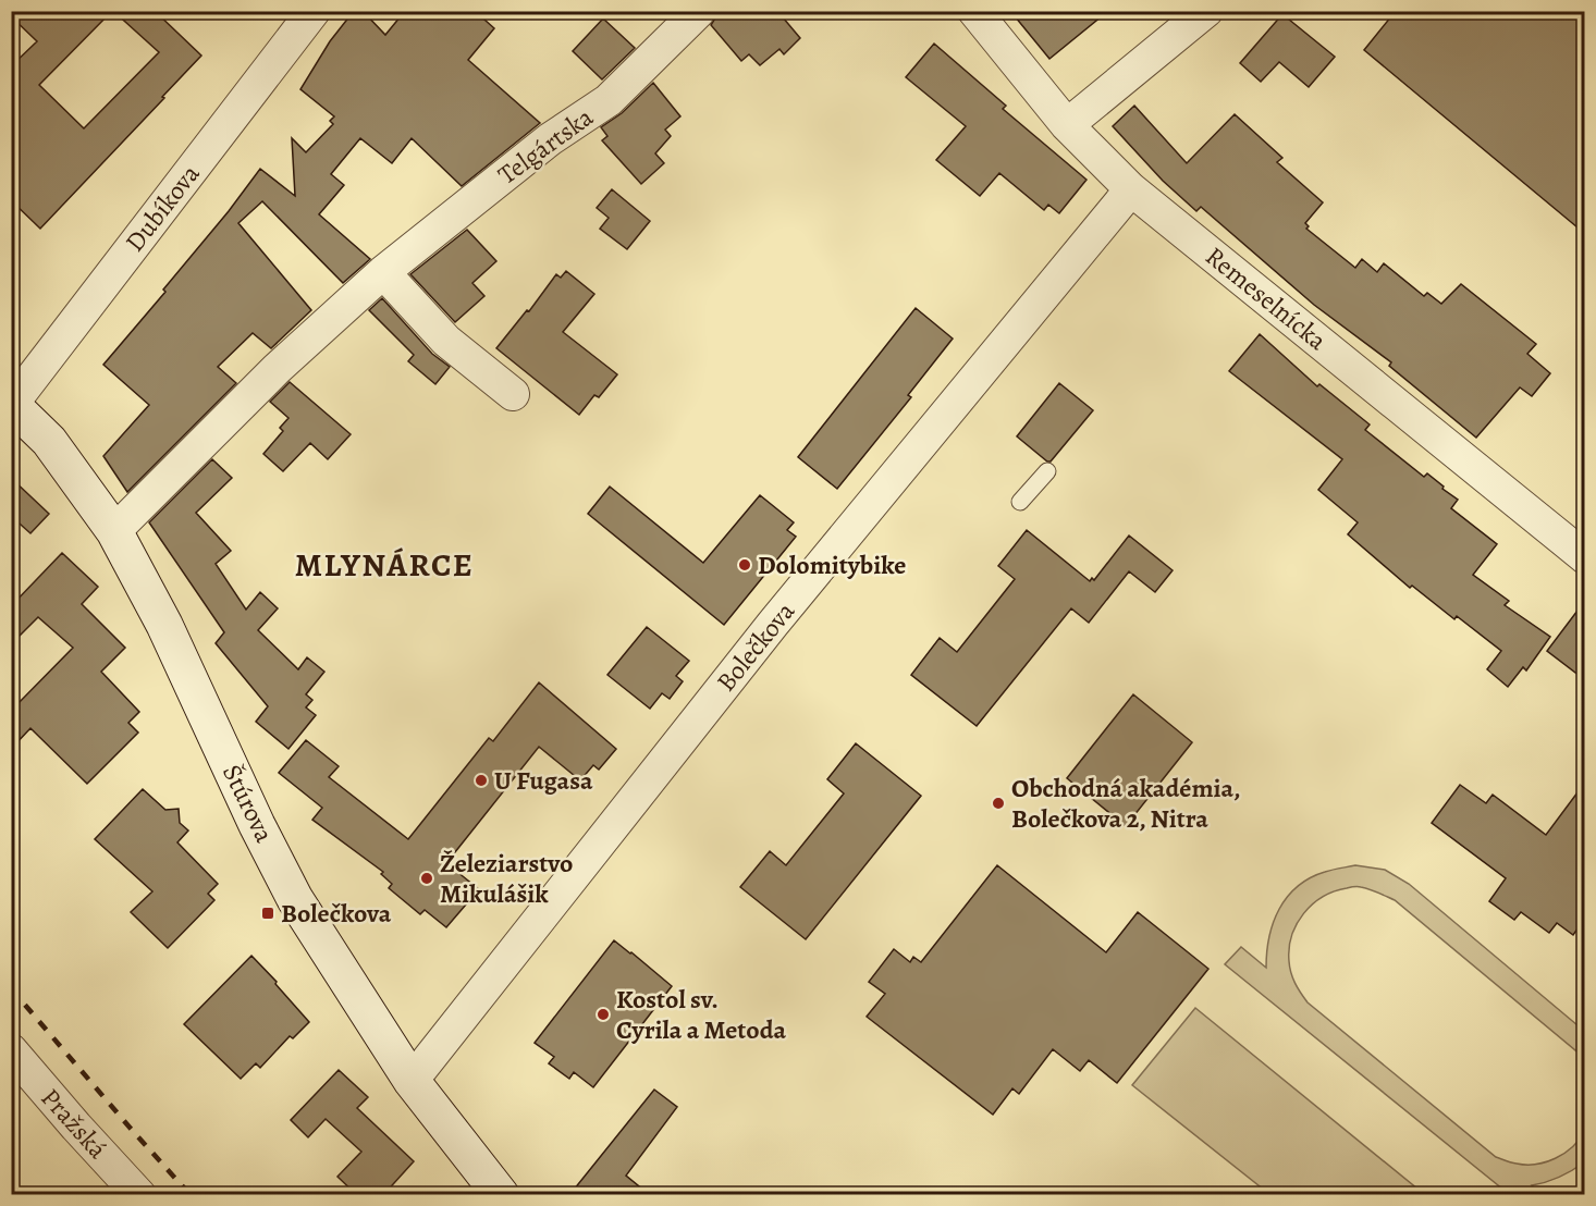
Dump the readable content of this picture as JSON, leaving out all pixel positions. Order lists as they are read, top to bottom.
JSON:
{
  "streets": {
    "street": [
      "Telgártska",
      "Dubíkova",
      "Remeselnícka",
      "Bolečkova",
      "Štúrova",
      "Pražská"
    ]
  },
  "crossings": [
    ["Telgártska", "Štúrova"],
    ["Dubíkova", "Štúrova"],
    ["Remeselnícka", "Bolečkova"],
    ["Bolečkova", "Štúrova"]
  ],
  "districts": ["MLYNÁRCE"],
  "places": {
    "other": [
      "Dolomitybike",
      "U Fugasa",
      "Obchodná akadémia, Bolečkova 2, Nitra",
      "Železiarstvo Mikulášik",
      "Kostol sv. Cyrila a Metoda"
    ],
    "transit": ["Bolečkova"]
  }
}
